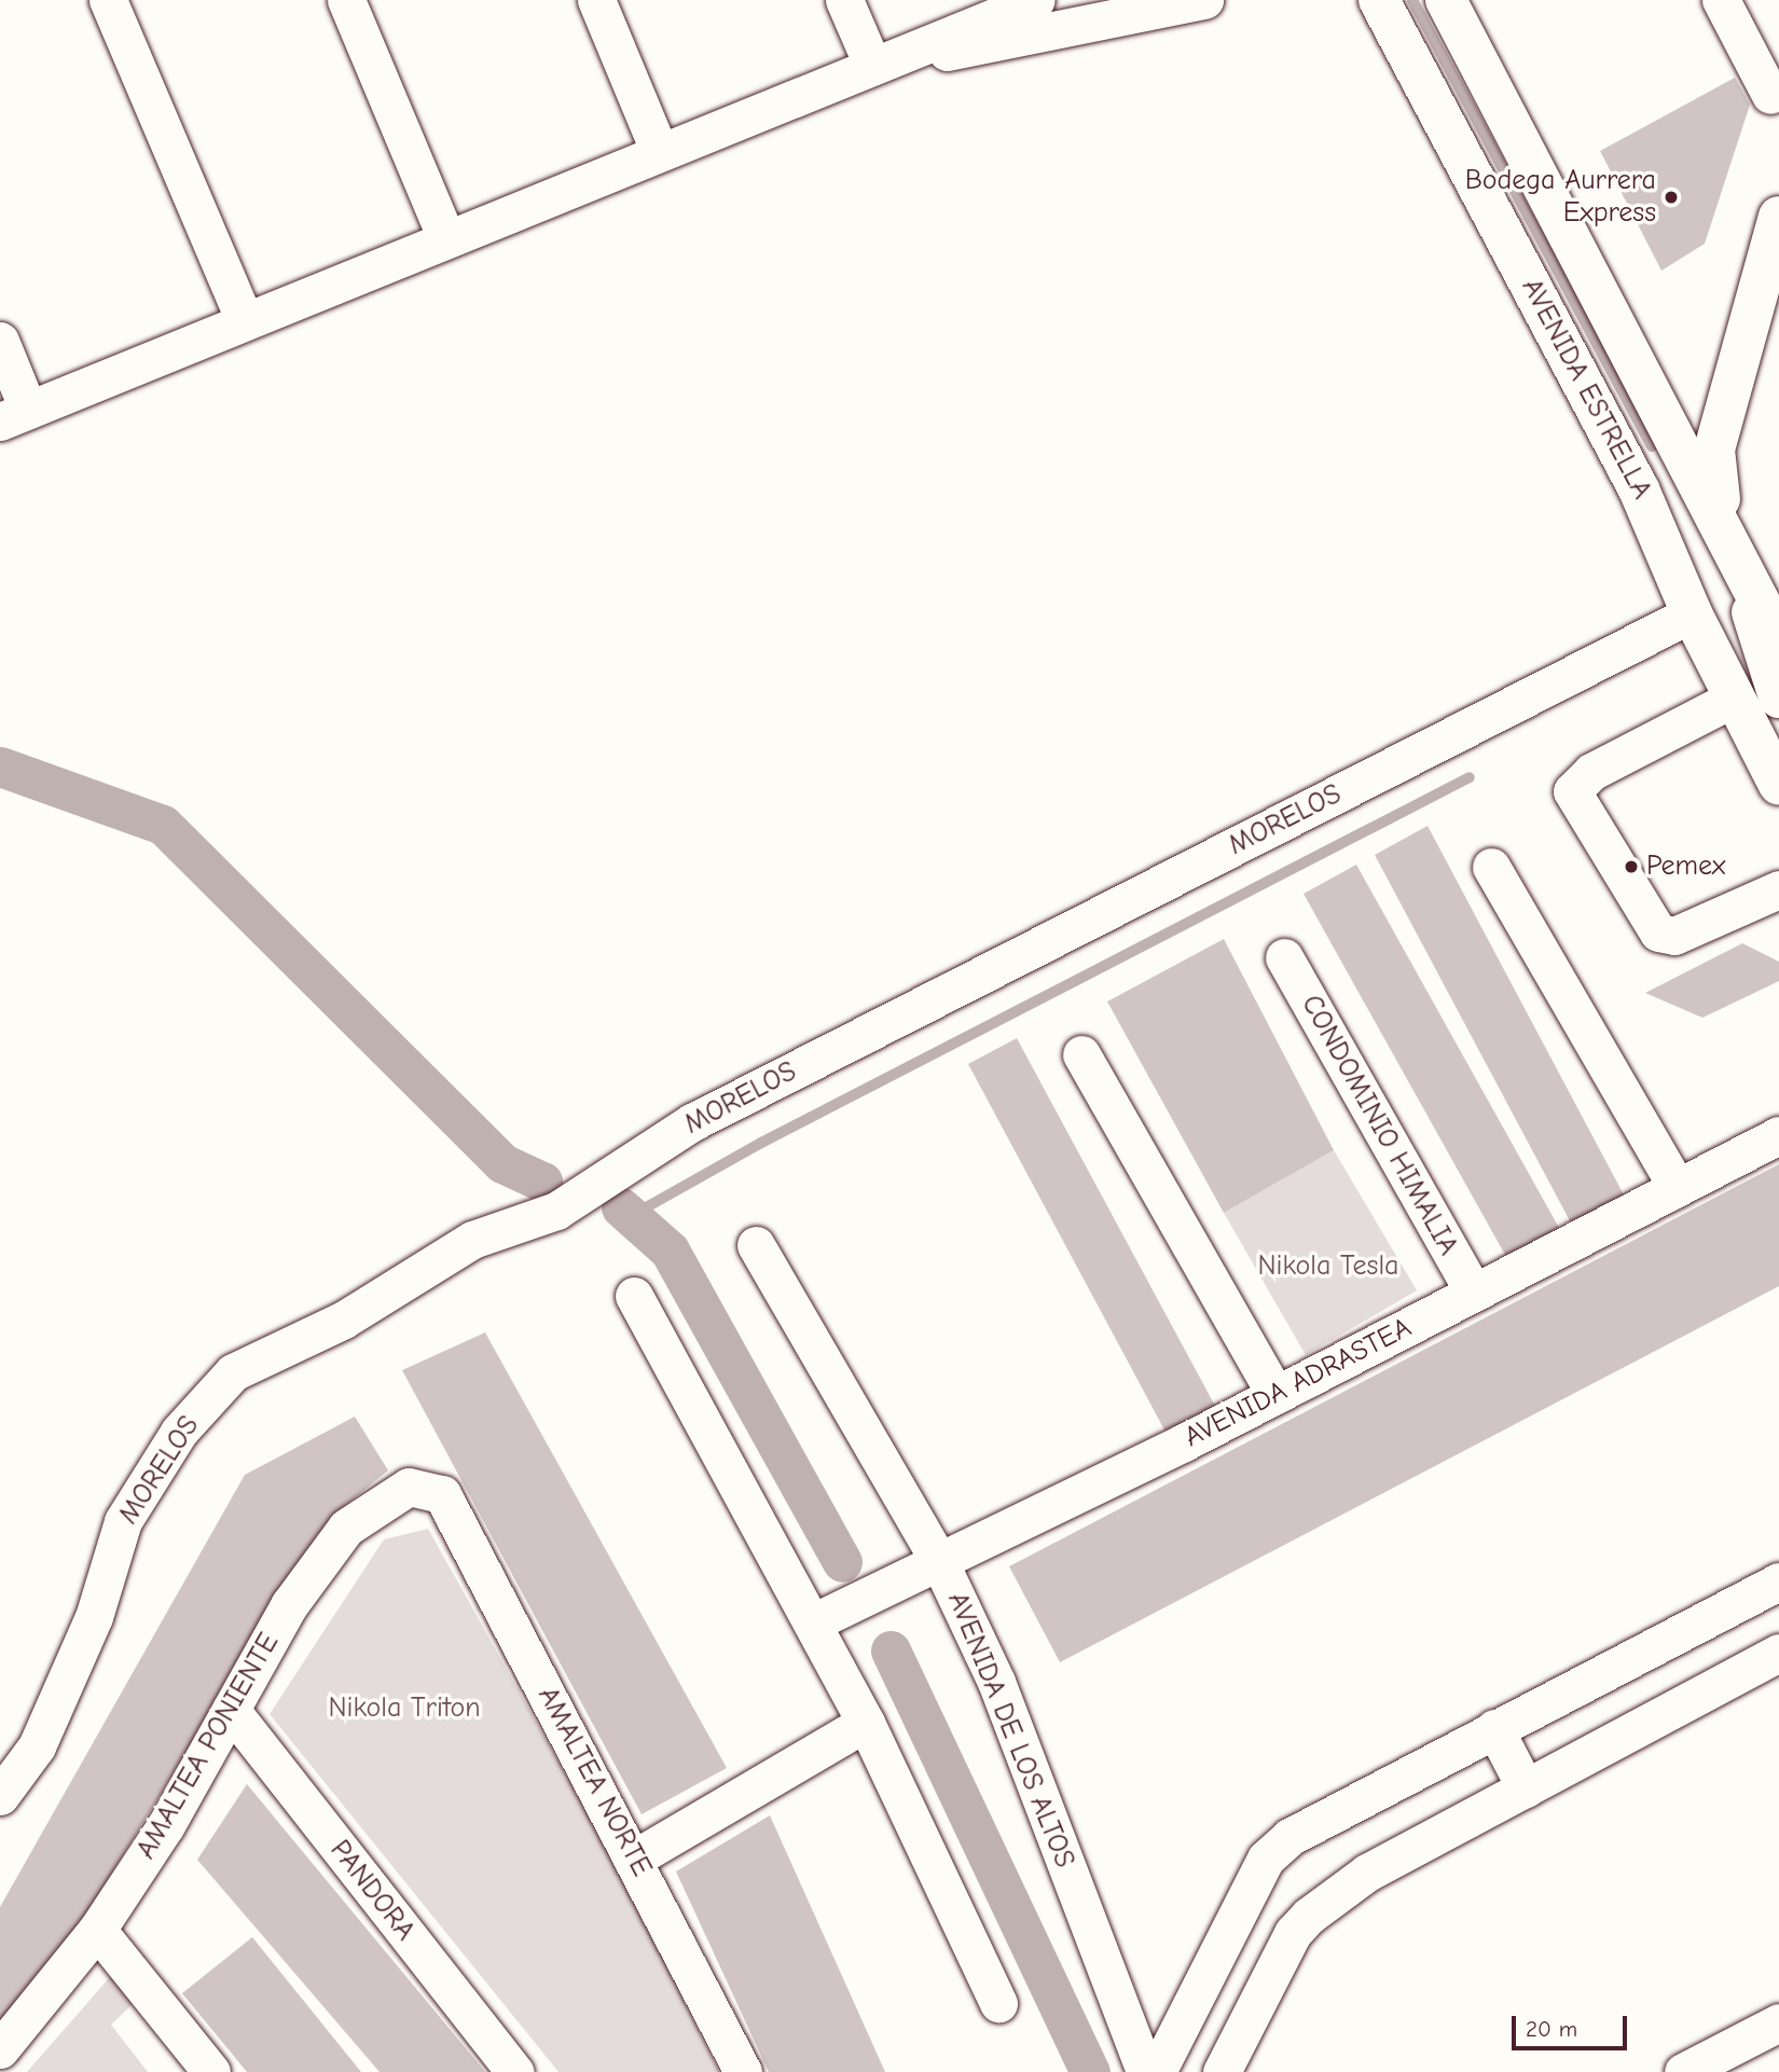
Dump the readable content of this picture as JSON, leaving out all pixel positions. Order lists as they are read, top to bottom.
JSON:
{
  "streets": {
    "main road": ["AVENIDA ESTRELLA"],
    "street": [
      "MORELOS",
      "CONDOMINIO HIMALIA",
      "AVENIDA ADRASTEA",
      "AVENIDA DE LOS ALTOS",
      "AMALTEA PONIENTE",
      "AMALTEA NORTE",
      "PANDORA"
    ]
  },
  "crossings": [
    ["AVENIDA ESTRELLA", "MORELOS"],
    ["CONDOMINIO HIMALIA", "AVENIDA ADRASTEA"],
    ["AVENIDA ADRASTEA", "AVENIDA DE LOS ALTOS"],
    ["AMALTEA PONIENTE", "AMALTEA NORTE"],
    ["AMALTEA PONIENTE", "PANDORA"]
  ],
  "parks": ["Nikola Tesla", "Nikola Triton"],
  "places": ["Bodega Aurrera Express", "Pemex"],
  "scale_bar": "20 m"
}
